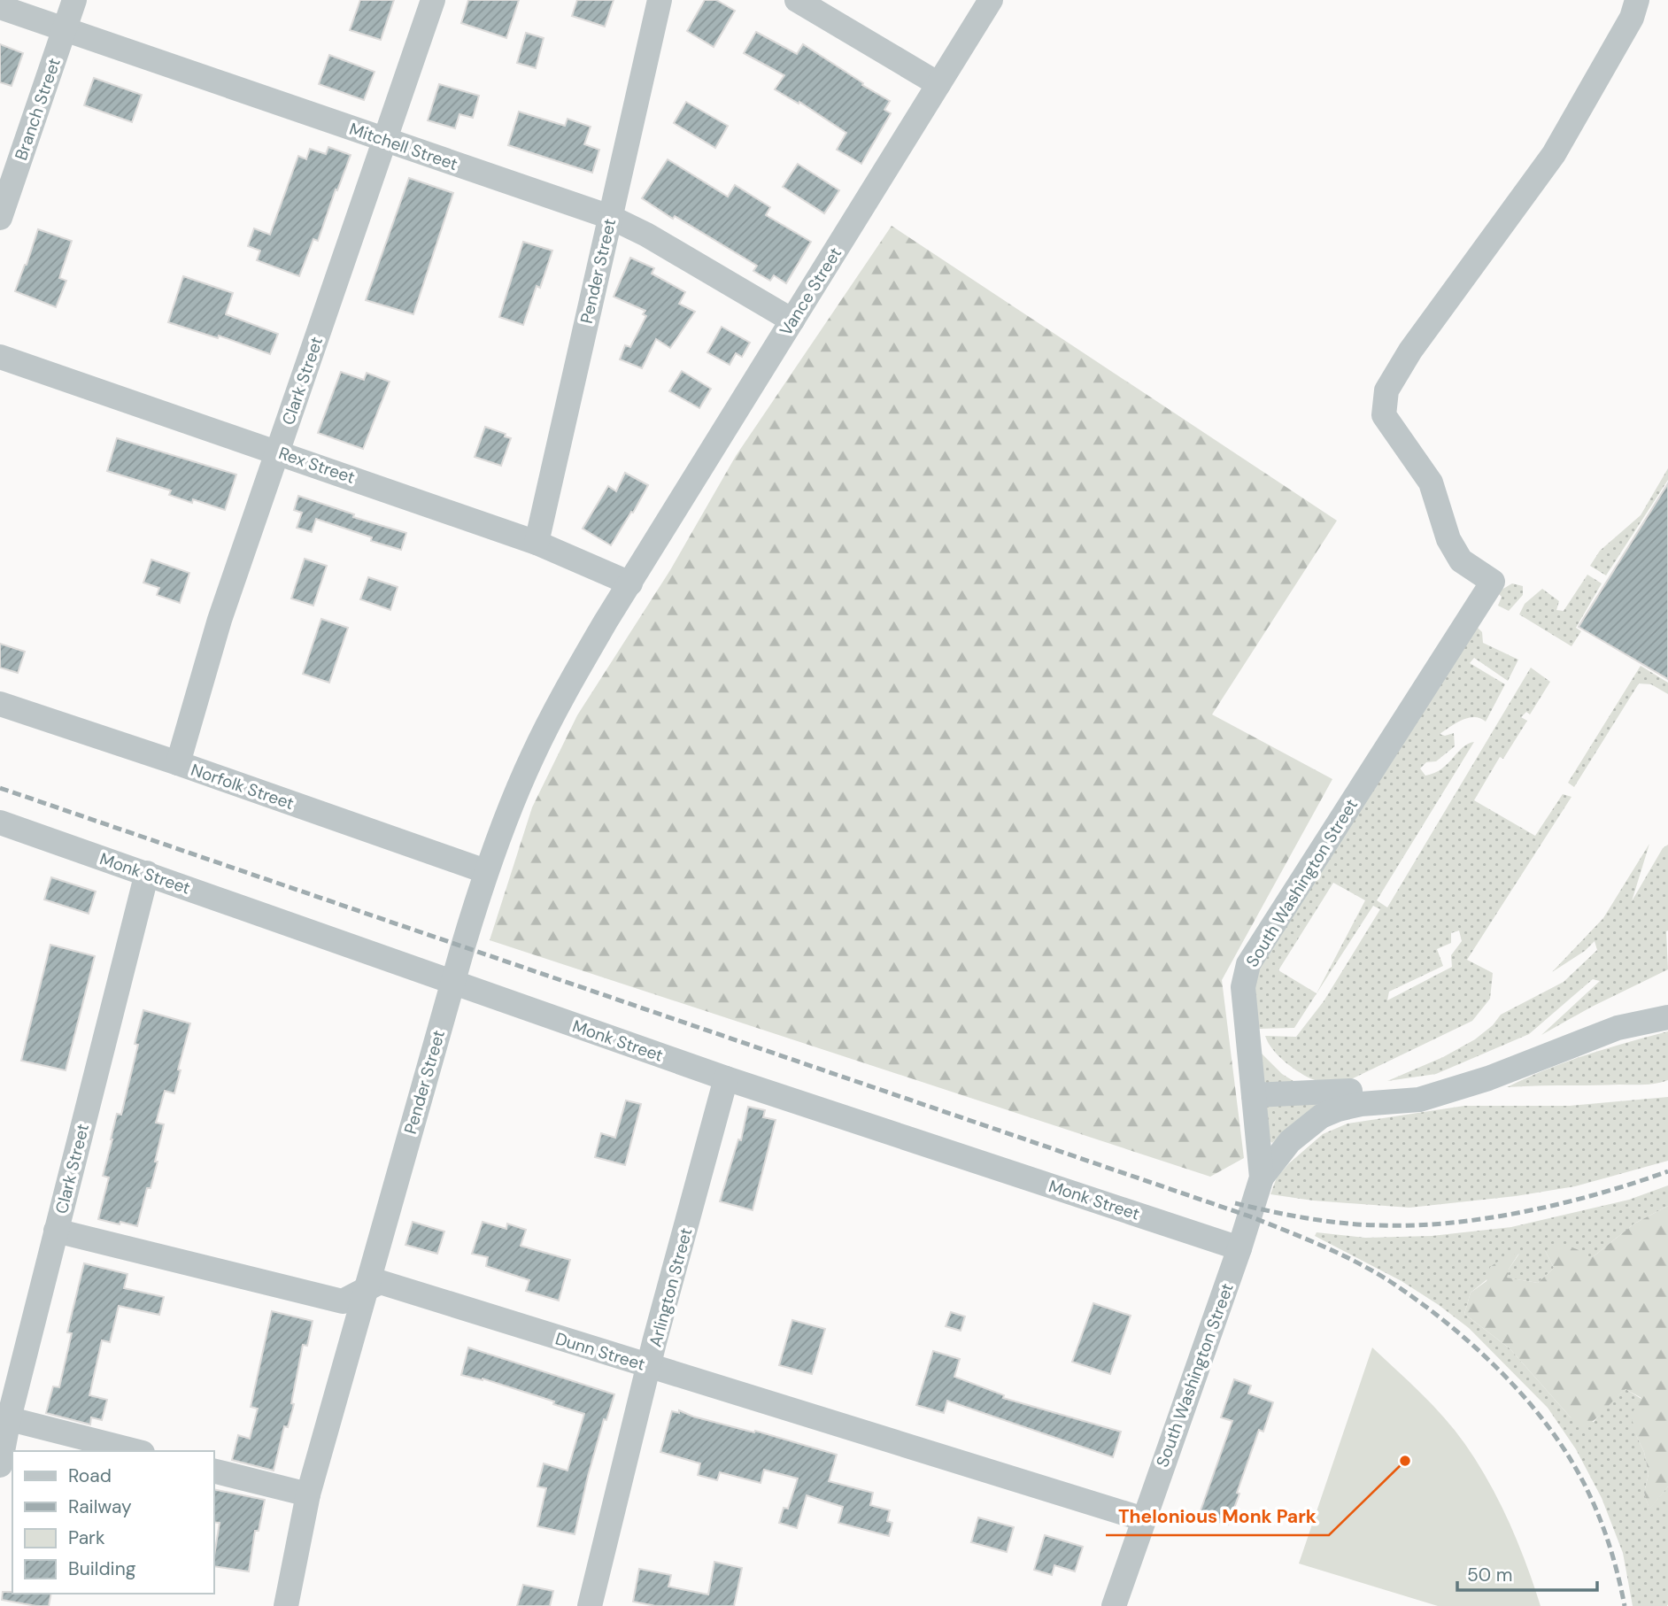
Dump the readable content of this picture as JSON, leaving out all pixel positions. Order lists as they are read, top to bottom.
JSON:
{
  "streets": {
    "street": [
      "Branch Street",
      "Mitchell Street",
      "Pender Street",
      "Vance Street",
      "Clark Street",
      "Rex Street",
      "Norfolk Street",
      "Monk Street",
      "South Washington Street",
      "Arlington Street",
      "Dunn Street"
    ]
  },
  "crossings": [
    ["Branch Street", "Mitchell Street"],
    ["Mitchell Street", "Pender Street"],
    ["Mitchell Street", "Vance Street"],
    ["Mitchell Street", "Clark Street"],
    ["Pender Street", "Vance Street"],
    ["Pender Street", "Rex Street"],
    ["Pender Street", "Norfolk Street"],
    ["Pender Street", "Monk Street"],
    ["Pender Street", "Dunn Street"],
    ["Vance Street", "Rex Street"],
    ["Clark Street", "Rex Street"],
    ["Clark Street", "Norfolk Street"],
    ["Clark Street", "Monk Street"],
    ["Clark Street", "Dunn Street"],
    ["Monk Street", "South Washington Street"],
    ["Monk Street", "Arlington Street"],
    ["South Washington Street", "Dunn Street"],
    ["Arlington Street", "Dunn Street"]
  ],
  "places": ["Thelonious Monk Park"],
  "legend": [
    "Road",
    "Railway",
    "Park",
    "Building"
  ],
  "scale_bar": "50 m"
}
